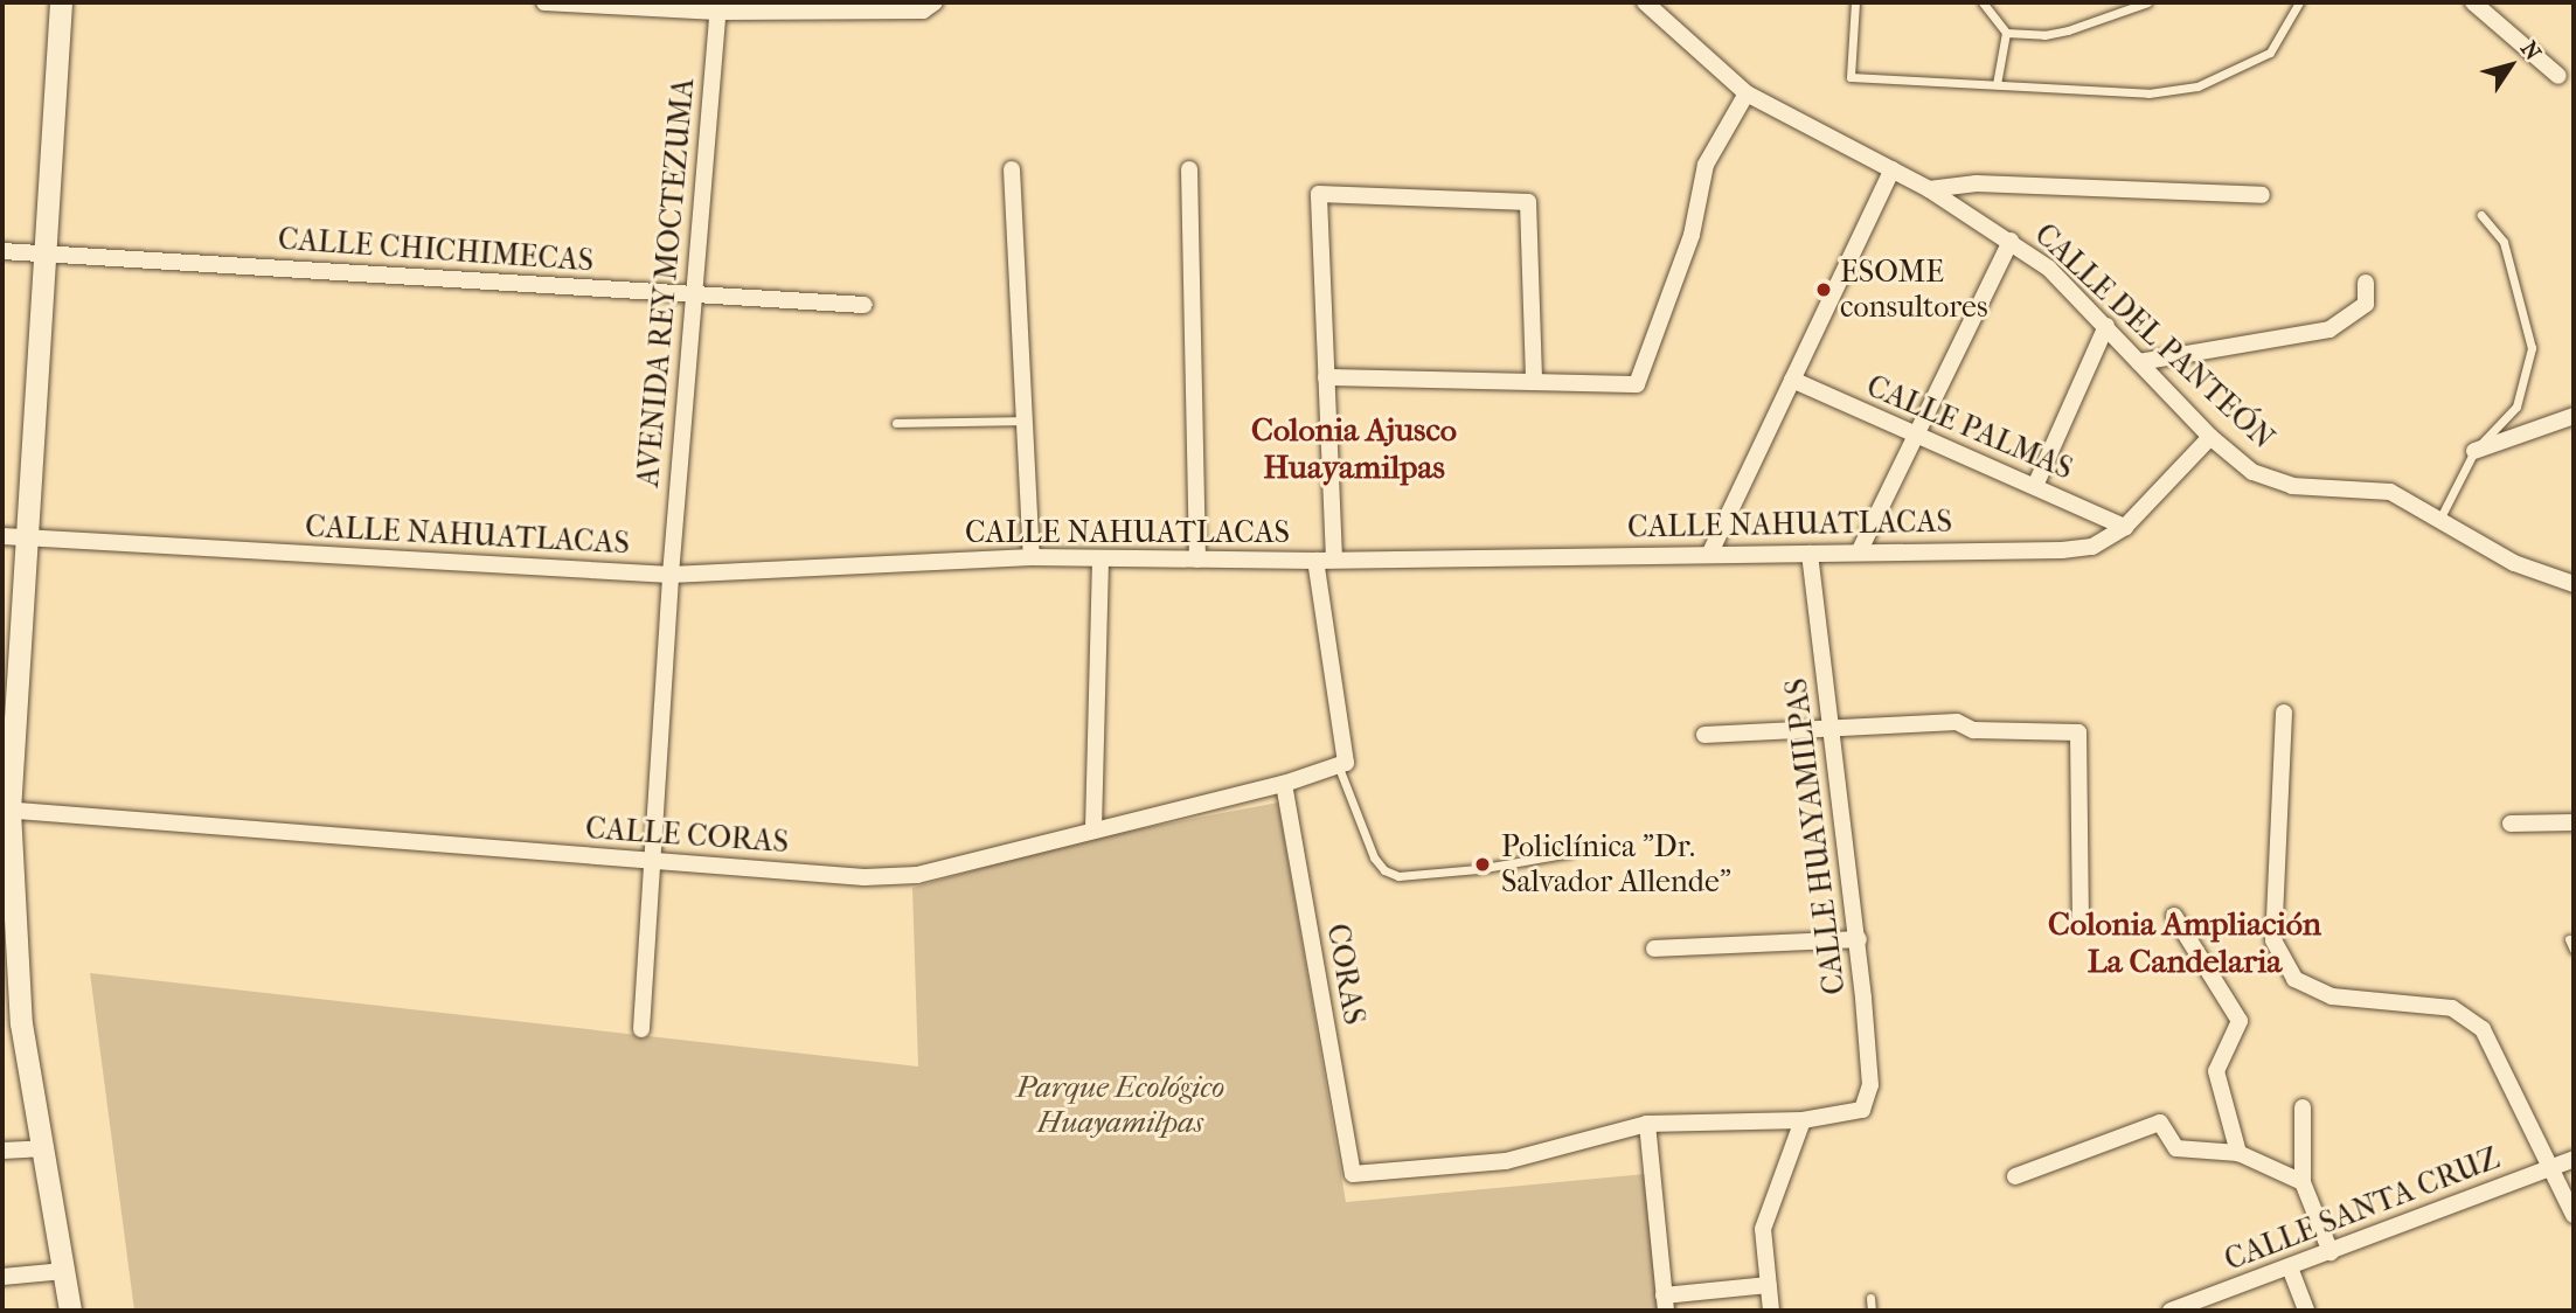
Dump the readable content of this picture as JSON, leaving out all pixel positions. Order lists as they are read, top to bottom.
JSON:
{
  "streets": {
    "street": [
      "CALLE CHICHIMECAS",
      "AVENIDA REY MOCTEZUMA",
      "CALLE DEL PANTEÓN",
      "CALLE PALMAS",
      "CALLE NAHUATLACAS",
      "CALLE CORAS",
      "CALLE HUAYAMILPAS",
      "CORAS",
      "CALLE SANTA CRUZ"
    ]
  },
  "crossings": [
    ["CALLE CHICHIMECAS", "AVENIDA REY MOCTEZUMA"],
    ["AVENIDA REY MOCTEZUMA", "CALLE NAHUATLACAS"],
    ["AVENIDA REY MOCTEZUMA", "CALLE CORAS"],
    ["CALLE DEL PANTEÓN", "CALLE NAHUATLACAS"],
    ["CALLE PALMAS", "CALLE NAHUATLACAS"],
    ["CALLE NAHUATLACAS", "CALLE HUAYAMILPAS"],
    ["CALLE CORAS", "CORAS"]
  ],
  "districts": ["Colonia Ajusco Huayamilpas", "Colonia Ampliación La Candelaria"],
  "parks": ["Parque Ecológico Huayamilpas"],
  "places": ["ESOME consultores", "Policlínica \"Dr. Salvador Allende\""],
  "north": "top right"
}
